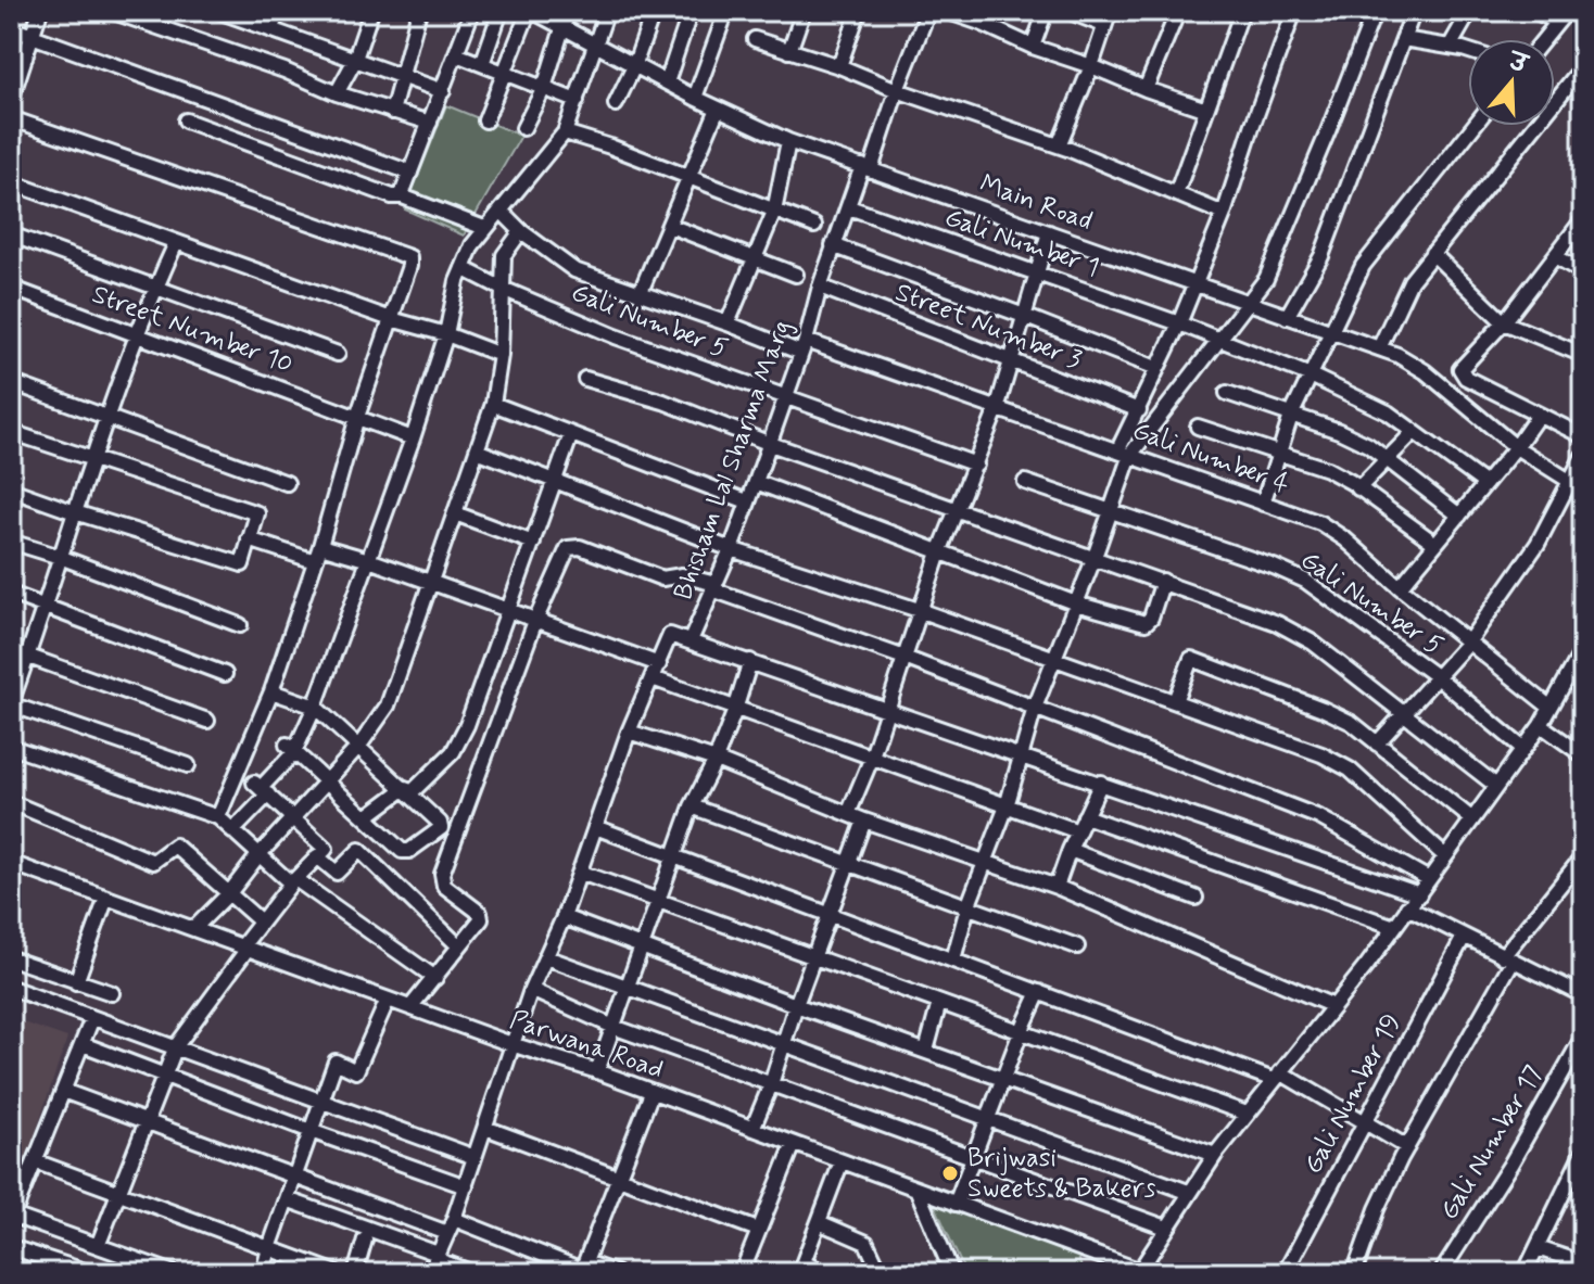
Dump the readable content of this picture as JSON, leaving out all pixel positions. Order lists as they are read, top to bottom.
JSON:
{
  "streets": {
    "street": [
      "Main Road",
      "Gali Number 1",
      "Gali Number 5",
      "Street Number 3",
      "Street Number 10",
      "Gali Number 4",
      "Bhisham Lal Sharma Marg",
      "Parwana Road",
      "Gali Number 19",
      "Gali Number 17"
    ]
  },
  "crossings": [
    ["Main Road", "Bhisham Lal Sharma Marg"],
    ["Gali Number 1", "Bhisham Lal Sharma Marg"],
    ["Gali Number 5", "Bhisham Lal Sharma Marg"],
    ["Street Number 3", "Bhisham Lal Sharma Marg"],
    ["Gali Number 4", "Bhisham Lal Sharma Marg"]
  ],
  "places": ["Brijwasi Sweets & Bakers"],
  "north": "top"
}
